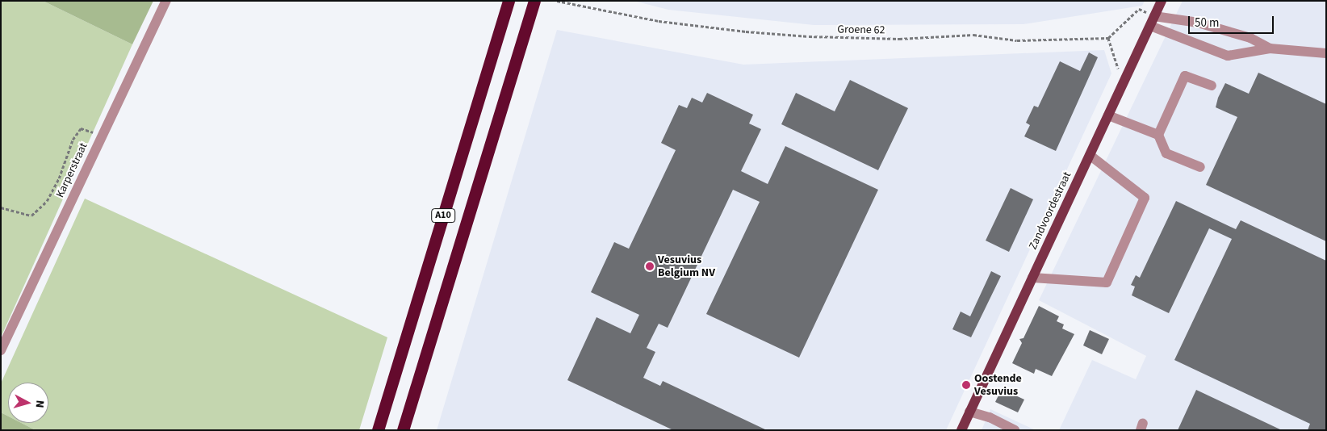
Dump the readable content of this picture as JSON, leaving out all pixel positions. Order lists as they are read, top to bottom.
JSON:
{
  "streets": {
    "highway": ["A10"],
    "main road": ["Zandvoordestraat"],
    "street": ["Karperstraat"],
    "path": ["Groene 62"]
  },
  "places": ["Vesuvius Belgium NV", "Oostende Vesuvius"],
  "scale_bar": "50 m",
  "north": "right"
}
